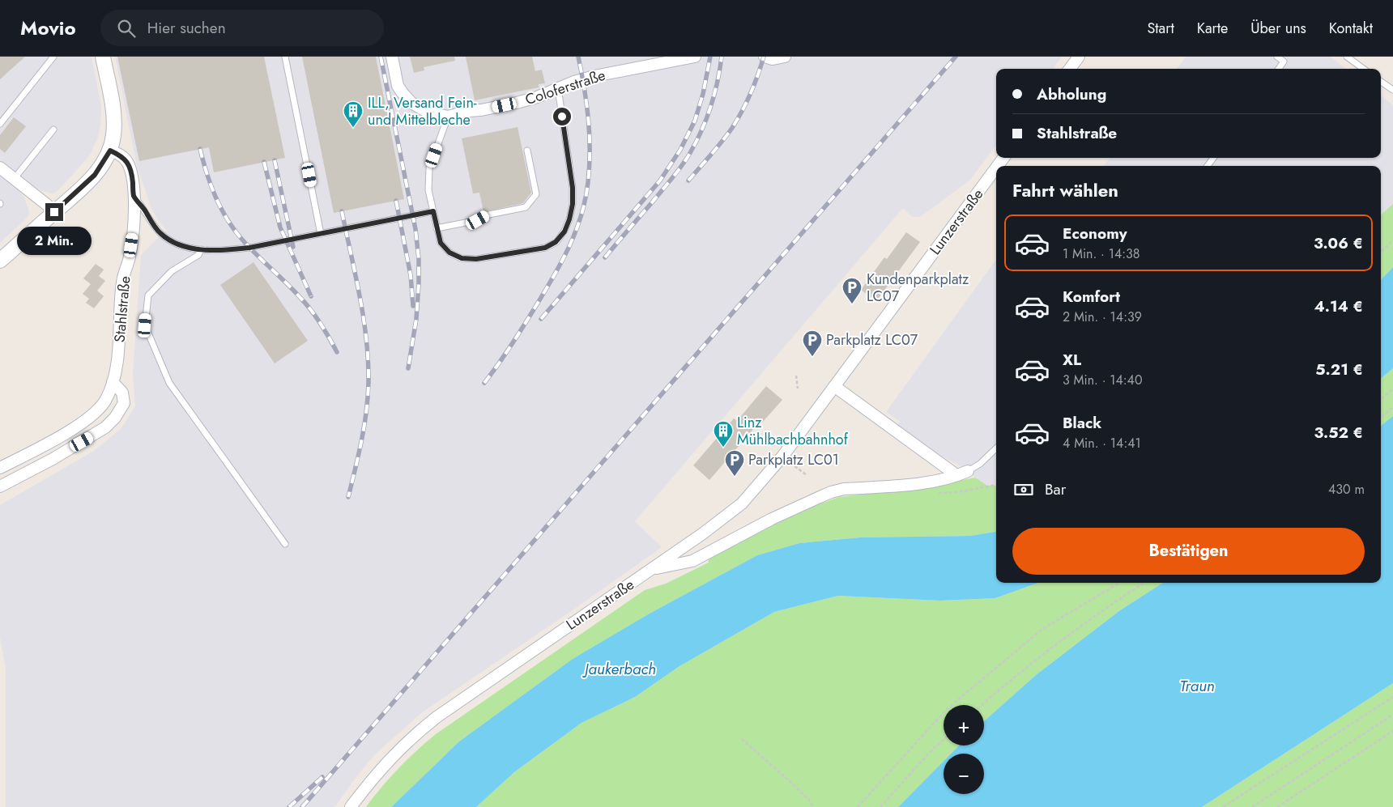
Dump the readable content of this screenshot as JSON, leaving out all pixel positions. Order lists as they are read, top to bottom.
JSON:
{
  "streets": {
    "street": ["Coloferstraße", "Lunzerstraße", "Stahlstraße"]
  },
  "water": ["Jaukerbach", "Traun"],
  "places": {
    "building": ["ILL, Versand Fein- und Mittelbleche", "Linz Mühlbachbahnhof"],
    "parking": ["Kundenparkplatz LC07", "Parkplatz LC07", "Parkplatz LC01"]
  },
  "page": {
    "header": "Movio",
    "search": "Hier suchen",
    "nav": [
      "Start",
      "Karte",
      "Über uns",
      "Kontakt"
    ],
    "banner": ["Abholung", "Stahlstraße"],
    "heading": "Fahrt wählen",
    "list": [
      {
        "name": "Economy",
        "note": "1 Min. · 14:38",
        "value": "3.06 €"
      },
      {
        "name": "Komfort",
        "note": "2 Min. · 14:39",
        "value": "4.14 €"
      },
      {
        "name": "XL",
        "note": "3 Min. · 14:40",
        "value": "5.21 €"
      },
      {
        "name": "Black",
        "note": "4 Min. · 14:41",
        "value": "3.52 €"
      }
    ],
    "bubble": "2 Min.",
    "pay": ["Bar", "430 m"],
    "buttons": "Bestätigen",
    "map_buttons": ["+", "−"]
  }
}
